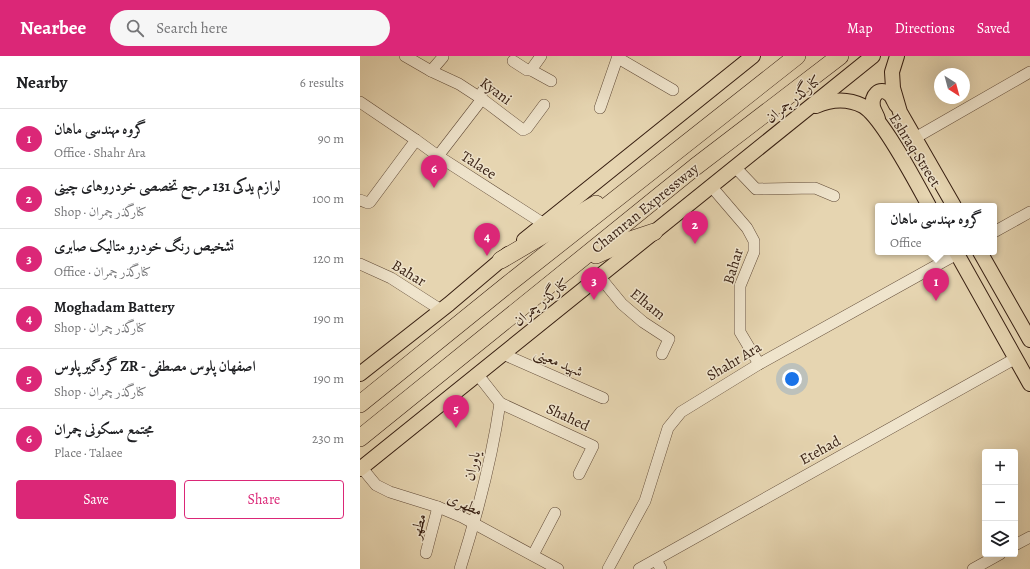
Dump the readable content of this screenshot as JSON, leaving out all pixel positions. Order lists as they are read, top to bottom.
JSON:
{
  "streets": {
    "highway": ["Chamran Expressway"],
    "main road": ["کنارگذر چمران", "Eshraq Street"],
    "street": [
      "Kyani",
      "Talaee",
      "Bahar",
      "Elham",
      "Shahr Ara",
      "شهید معینی",
      "Shahed",
      "Etehad",
      "یاوران",
      "مطهری",
      "مطهر"
    ]
  },
  "crossings": [
    ["کنارگذر چمران", "Eshraq Street"],
    ["کنارگذر چمران", "Bahar"],
    ["کنارگذر چمران", "Elham"],
    ["کنارگذر چمران", "شهید معینی"],
    ["کنارگذر چمران", "مطهری"],
    ["Bahar", "Shahr Ara"],
    ["Shahed", "یاوران"],
    ["یاوران", "مطهری"],
    ["مطهری", "مطهر"]
  ],
  "north": "bottom right",
  "page": {
    "header": "Nearbee",
    "search": "Search here",
    "nav": ["Map", "Directions", "Saved"],
    "heading": ["Nearby", "6 results"],
    "list": [
      {
        "mark": "1",
        "name": "گروه مهندسی ماهان",
        "note": "Office · Shahr Ara",
        "value": "90 m"
      },
      {
        "mark": "2",
        "name": "لوازم یدکی 131 مرجع تخصصی خودروهای چینی",
        "note": "Shop · کنارگذر چمران",
        "value": "100 m"
      },
      {
        "mark": "3",
        "name": "تشخیص رنگ خودرو متالیک صابری",
        "note": "Office · کنارگذر چمران",
        "value": "120 m"
      },
      {
        "mark": "4",
        "name": "Moghadam Battery",
        "note": "Shop · کنارگذر چمران",
        "value": "190 m"
      },
      {
        "mark": "5",
        "name": "گردگیر پلوس ZR - اصفهان پلوس مصطفی",
        "note": "Shop · کنارگذر چمران",
        "value": "190 m"
      },
      {
        "mark": "6",
        "name": "مجتمع مسکونی چمران",
        "note": "Place · Talaee",
        "value": "230 m"
      }
    ],
    "pins": [
      "6",
      "2",
      "4",
      "3",
      "1",
      "5"
    ],
    "popup": ["گروه مهندسی ماهان", "Office"],
    "map_buttons": ["+", "−"],
    "buttons": ["Save", "Share"]
  }
}
